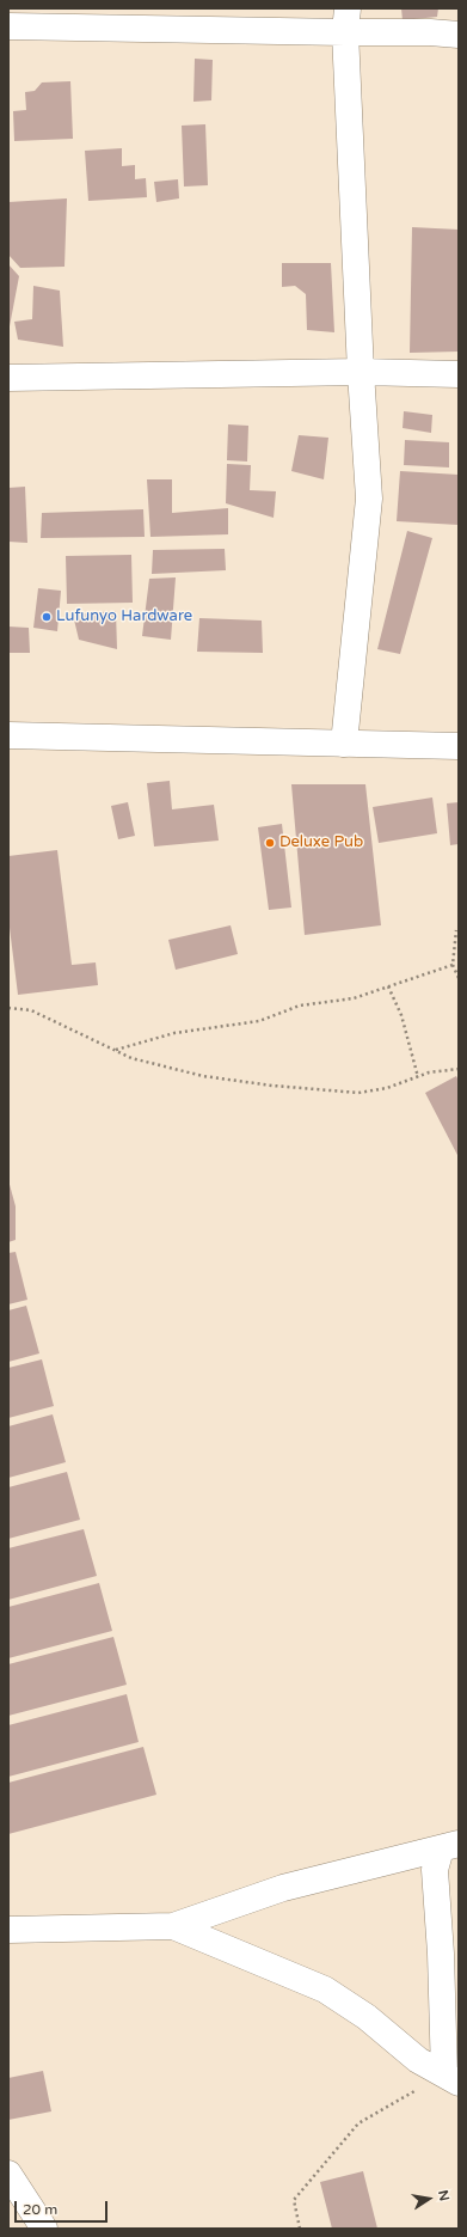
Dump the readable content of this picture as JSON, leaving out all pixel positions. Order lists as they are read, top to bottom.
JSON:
{
  "places": ["Lufunyo Hardware", "Deluxe Pub"],
  "scale_bar": "20 m",
  "north": "right"
}
